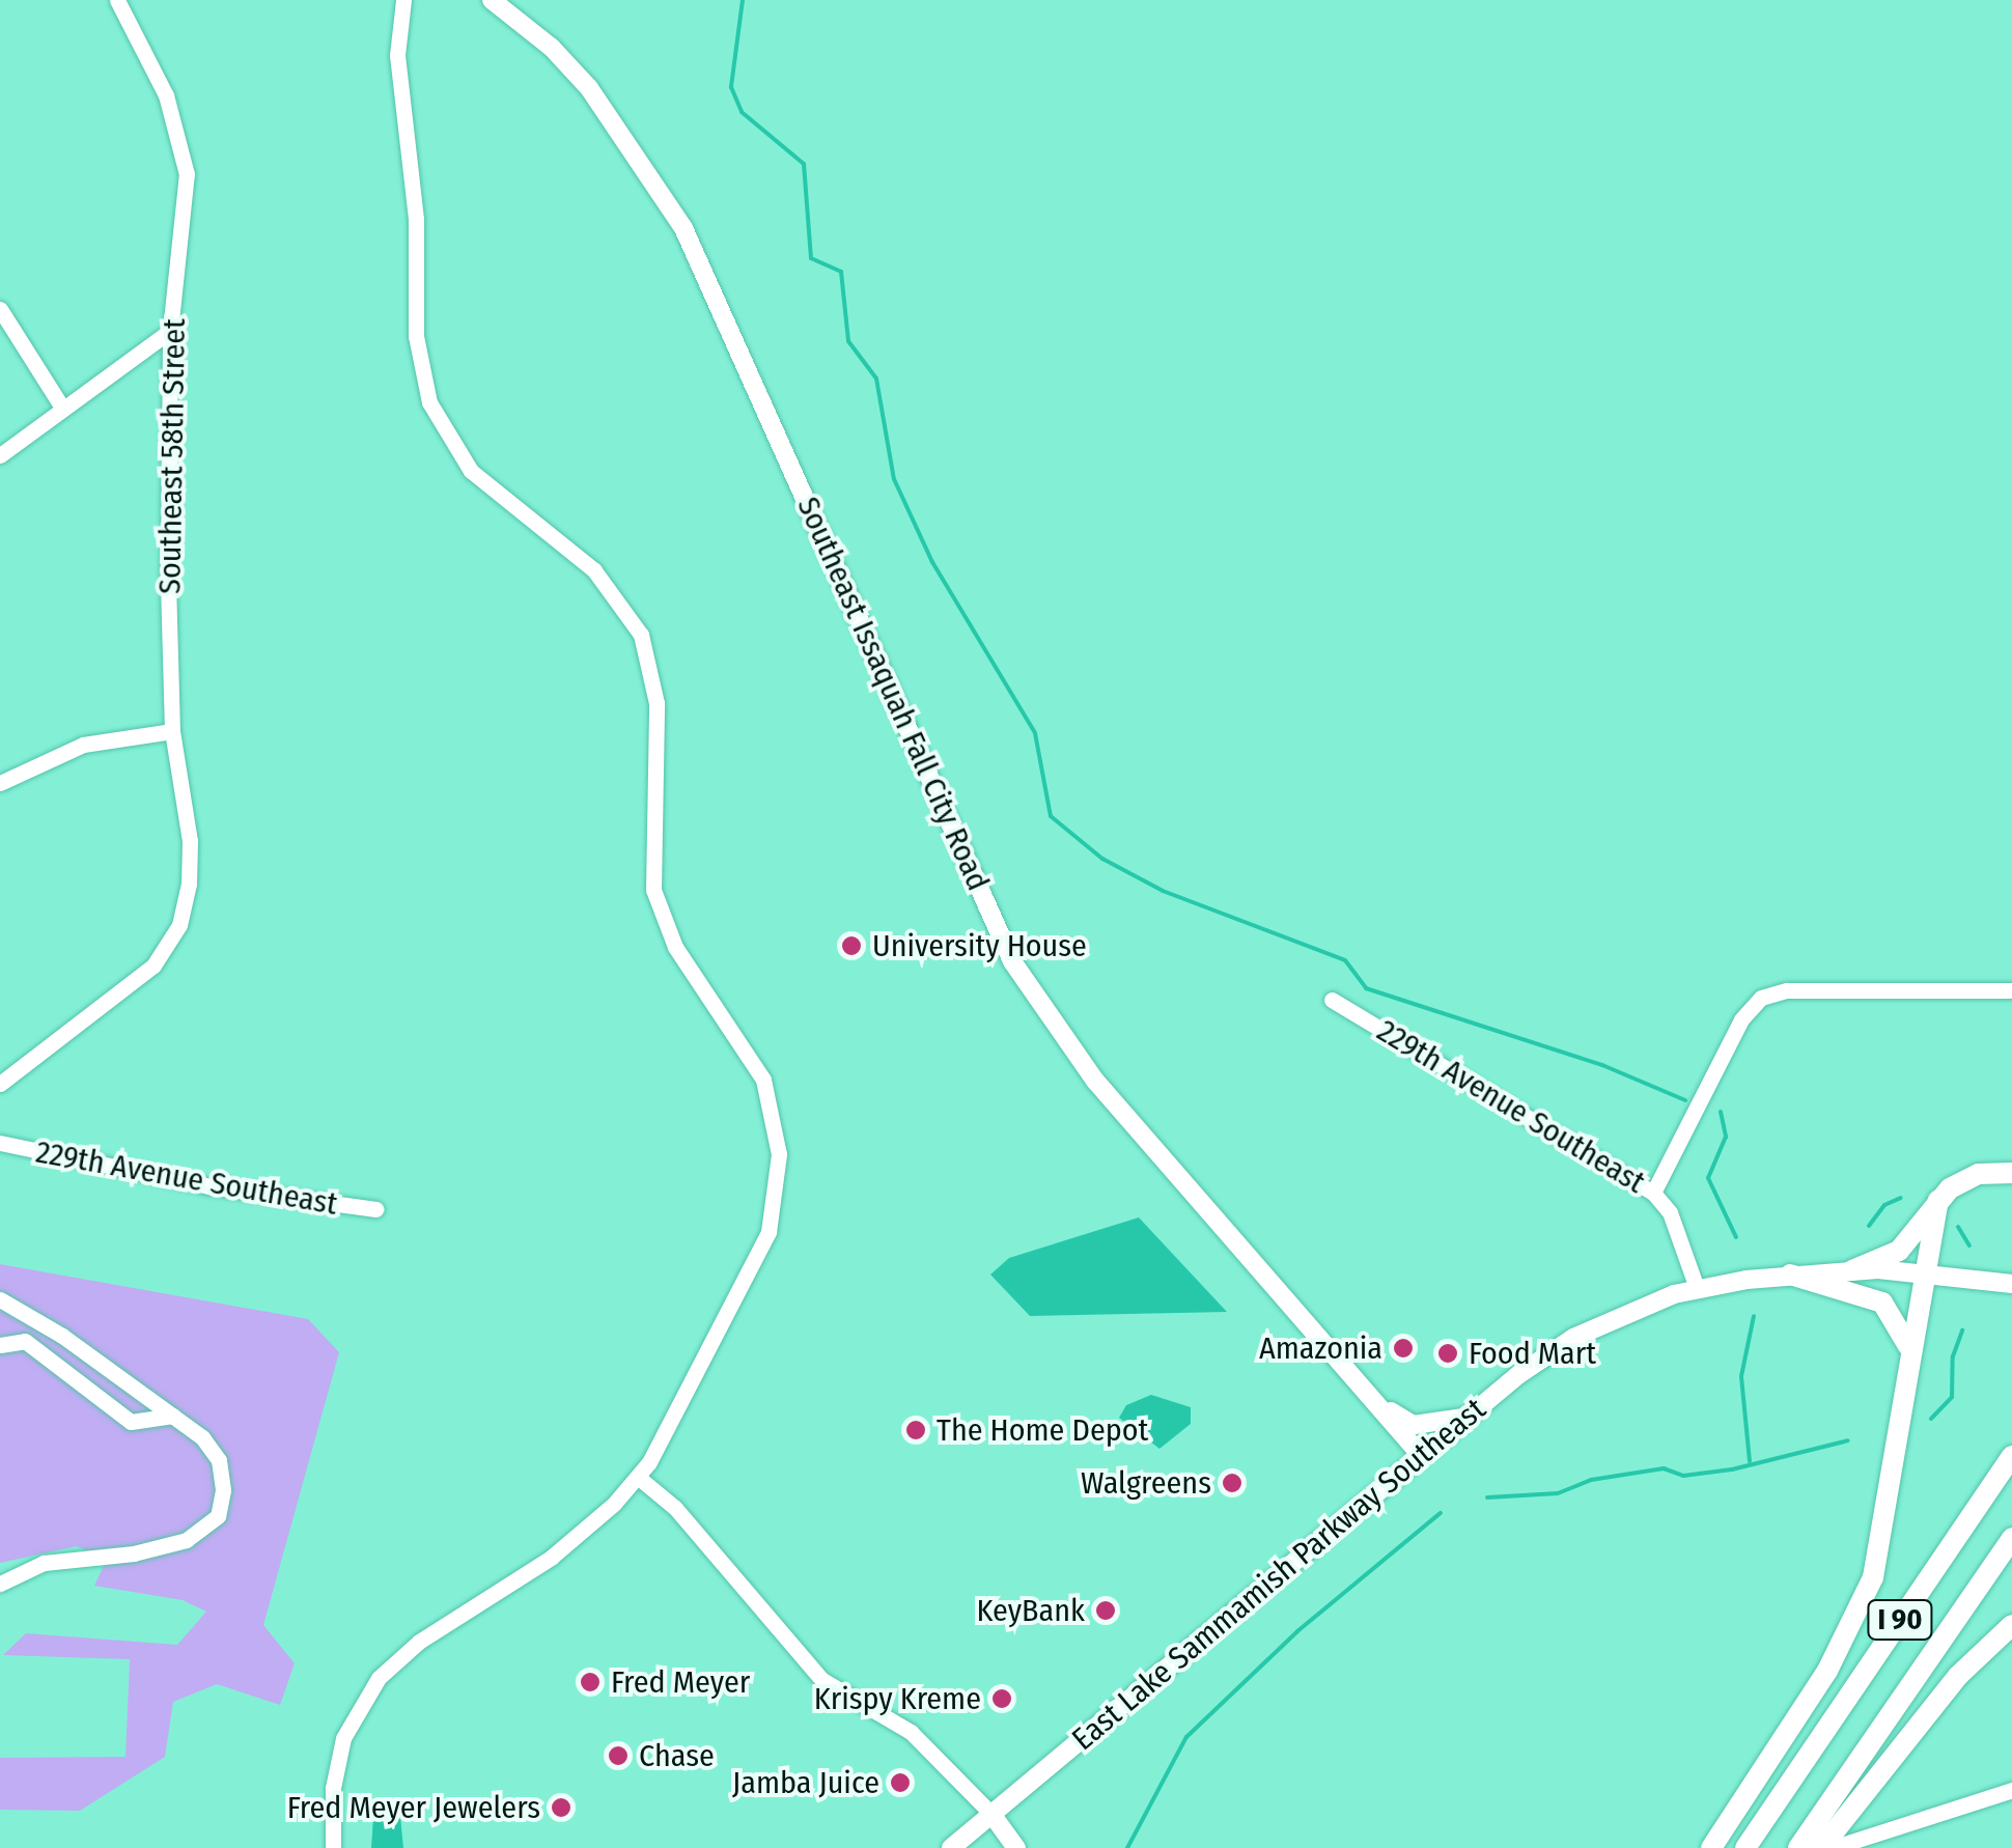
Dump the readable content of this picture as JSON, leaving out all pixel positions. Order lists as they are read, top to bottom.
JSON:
{
  "streets": {
    "highway": ["I 90"],
    "main road": ["Southeast Issaquah Fall City Road", "East Lake Sammamish Parkway Southeast"],
    "street": ["Southeast 58th Street", "229th Avenue Southeast"]
  },
  "crossings": [
    ["Southeast Issaquah Fall City Road", "East Lake Sammamish Parkway Southeast"],
    ["229th Avenue Southeast", "East Lake Sammamish Parkway Southeast"]
  ],
  "places": [
    "University House",
    "Amazonia",
    "Food Mart",
    "The Home Depot",
    "Walgreens",
    "KeyBank",
    "Fred Meyer",
    "Krispy Kreme",
    "Chase",
    "Jamba Juice",
    "Fred Meyer Jewelers"
  ]
}
